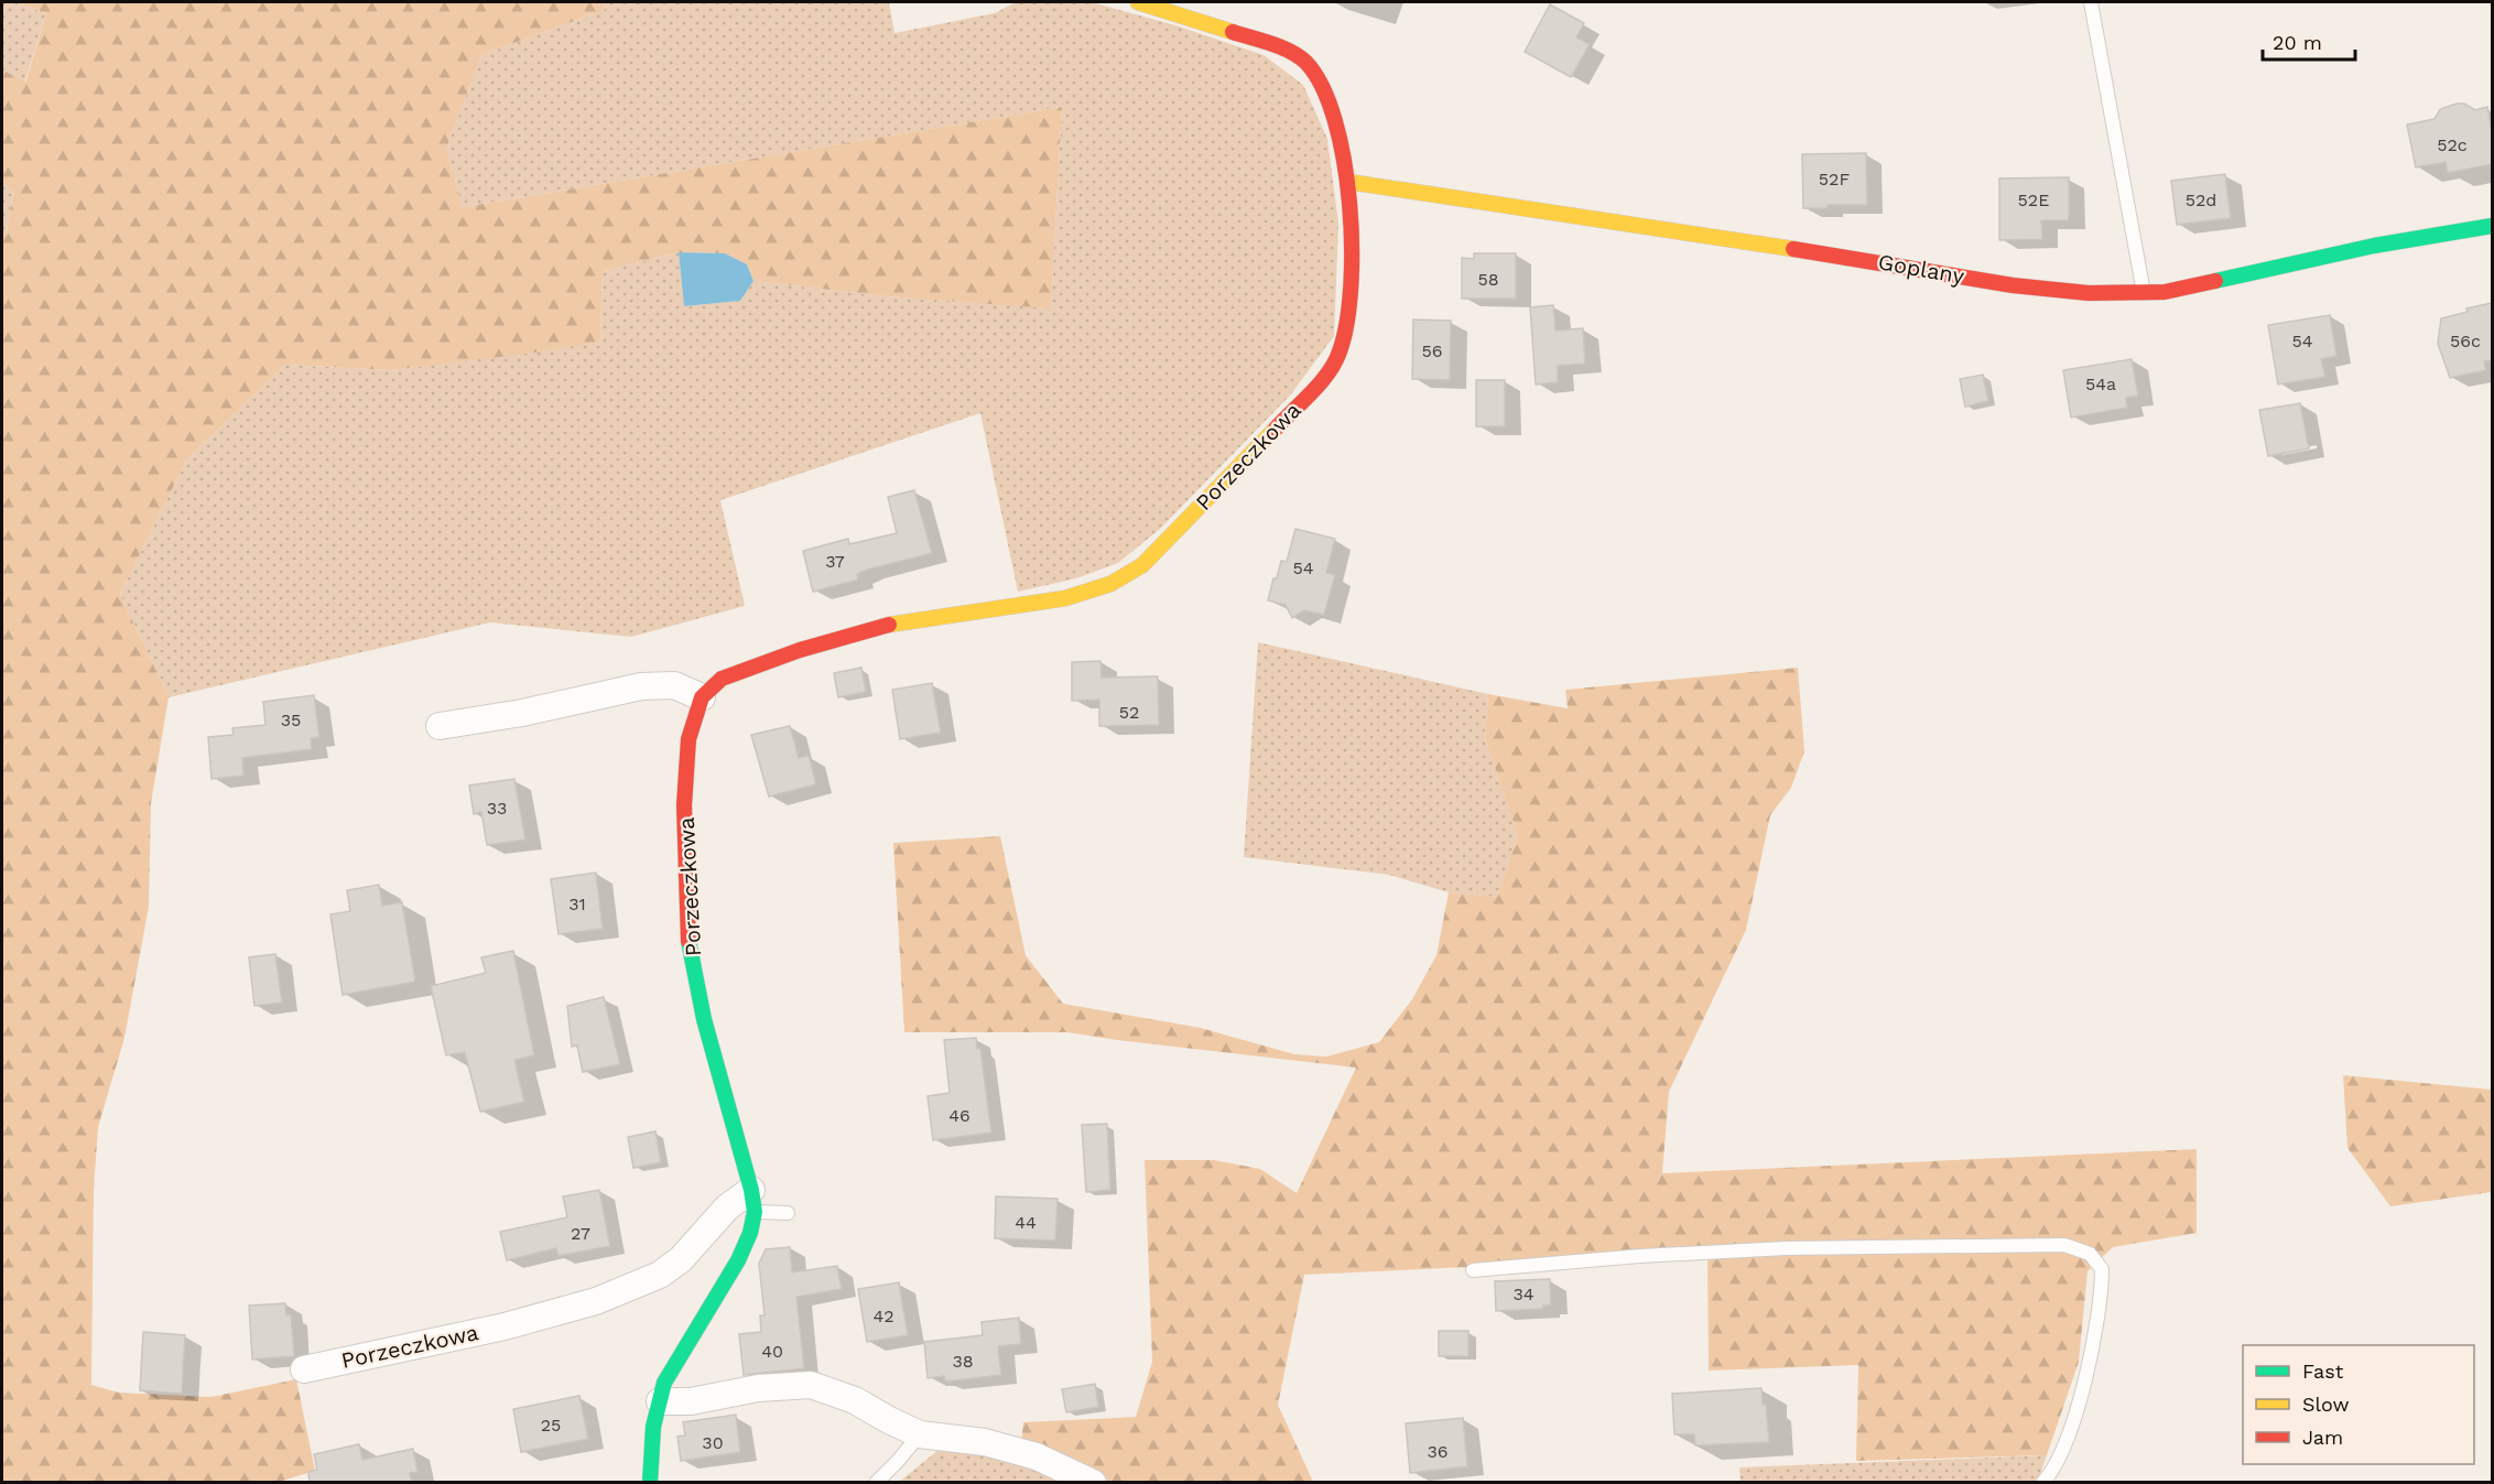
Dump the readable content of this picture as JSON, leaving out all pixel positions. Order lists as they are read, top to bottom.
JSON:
{
  "streets": {
    "street": ["Goplany", "Porzeczkowa"]
  },
  "crossings": [
    ["Goplany", "Porzeczkowa"]
  ],
  "house_numbers": [
    "52c",
    "52F",
    "52E",
    "52d",
    "58",
    "54",
    "56c",
    "56",
    "54a",
    "37",
    "54",
    "52",
    "35",
    "33",
    "31",
    "46",
    "44",
    "27",
    "34",
    "42",
    "40",
    "38",
    "25",
    "30",
    "36"
  ],
  "legend": ["Fast", "Slow", "Jam"],
  "scale_bar": "20 m"
}
